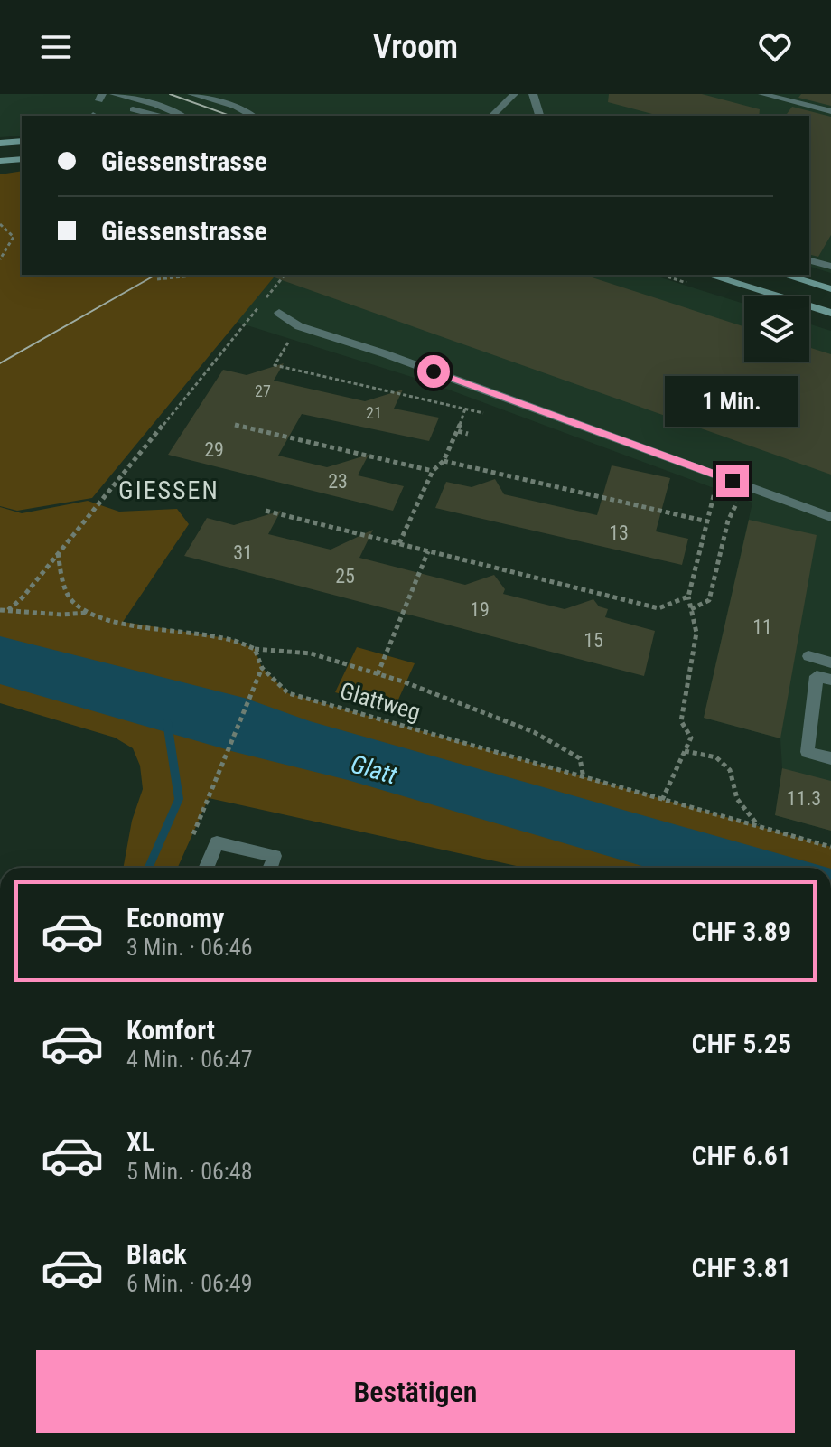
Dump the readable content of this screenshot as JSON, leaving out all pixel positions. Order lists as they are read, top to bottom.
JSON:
{
  "streets": {
    "path": ["Glattweg"]
  },
  "districts": ["GIESSEN"],
  "water": ["Glatt"],
  "house_numbers": [
    "27",
    "21",
    "29",
    "23",
    "13",
    "31",
    "25",
    "19",
    "11",
    "15",
    "11.3"
  ],
  "page": {
    "header": "Vroom",
    "banner": ["Giessenstrasse", "Giessenstrasse"],
    "bubble": "1 Min.",
    "list": [
      {
        "name": "Economy",
        "note": "3 Min. · 06:46",
        "value": "CHF 3.89"
      },
      {
        "name": "Komfort",
        "note": "4 Min. · 06:47",
        "value": "CHF 5.25"
      },
      {
        "name": "XL",
        "note": "5 Min. · 06:48",
        "value": "CHF 6.61"
      },
      {
        "name": "Black",
        "note": "6 Min. · 06:49",
        "value": "CHF 3.81"
      }
    ],
    "buttons": "Bestätigen"
  }
}
